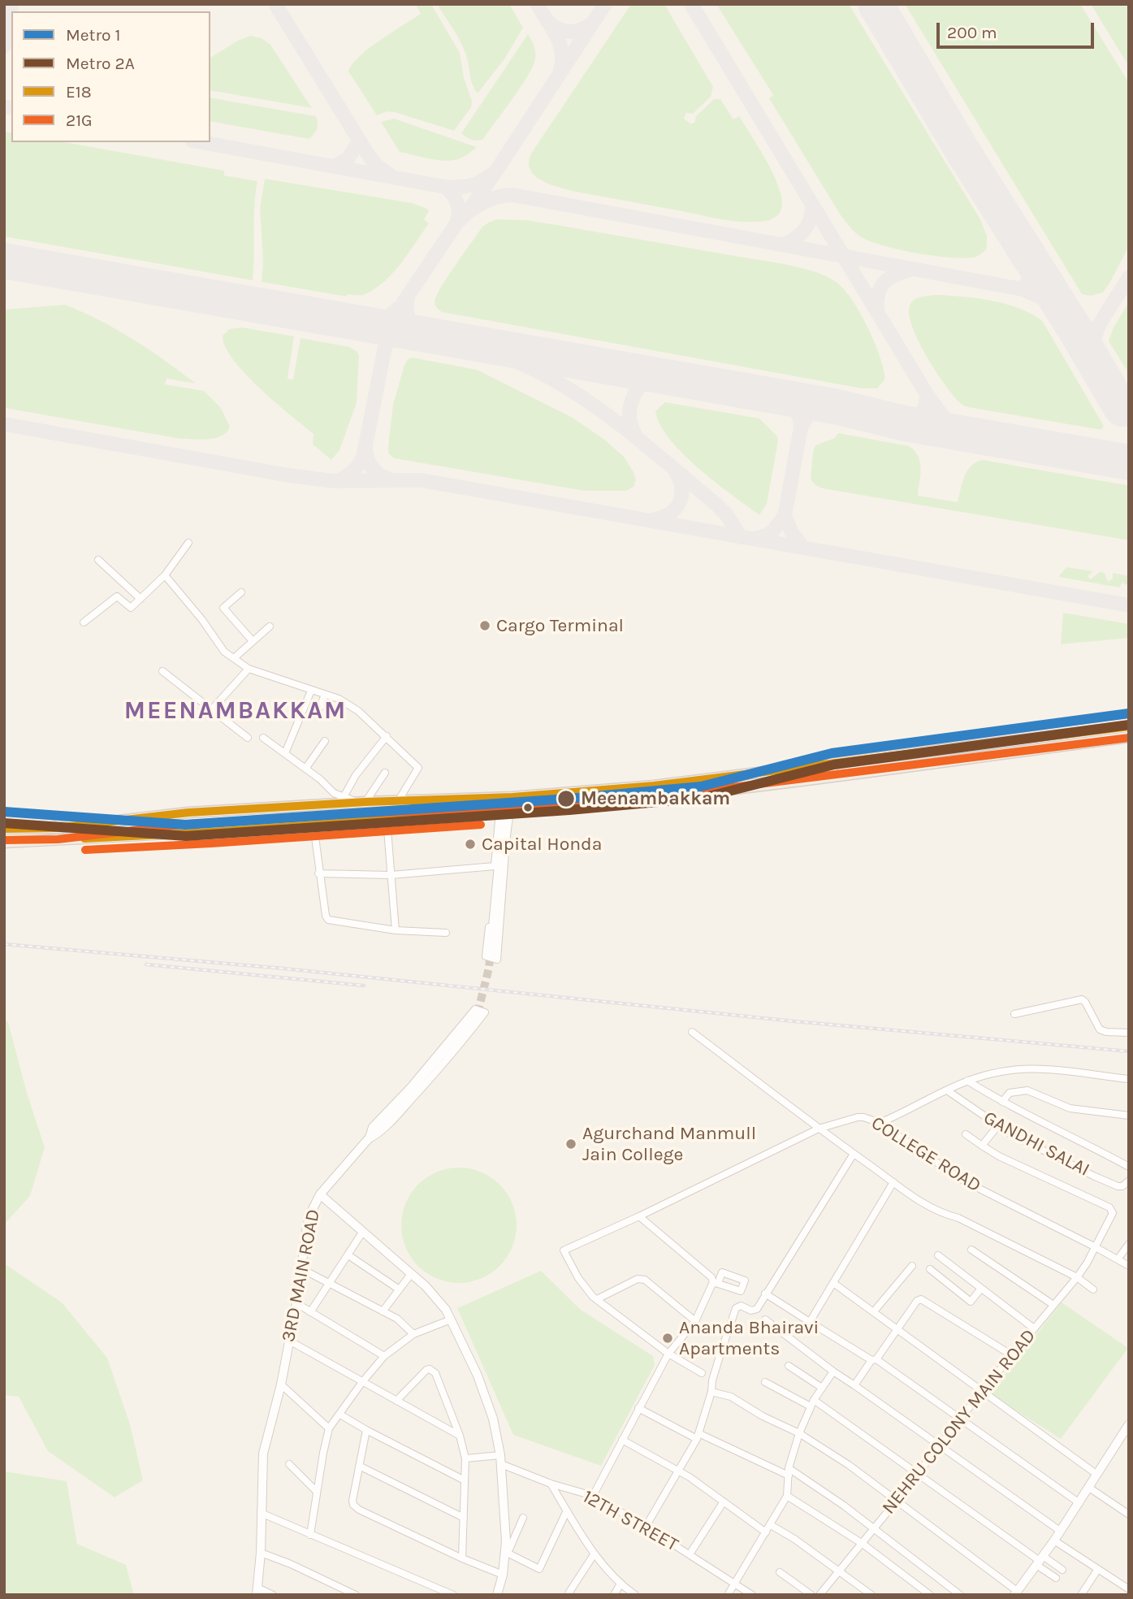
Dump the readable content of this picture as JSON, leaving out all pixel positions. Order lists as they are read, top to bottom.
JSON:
{
  "streets": {
    "street": [
      "GANDHI SALAI",
      "COLLEGE ROAD",
      "3RD MAIN ROAD",
      "NEHRU COLONY MAIN ROAD",
      "12TH STREET"
    ]
  },
  "crossings": [
    ["COLLEGE ROAD", "NEHRU COLONY MAIN ROAD"]
  ],
  "districts": ["MEENAMBAKKAM"],
  "places": [
    "Cargo Terminal",
    "Meenambakkam",
    "Capital Honda",
    "Agurchand Manmull Jain College",
    "Ananda Bhairavi Apartments"
  ],
  "lines": [
    "metro line 1",
    "metro line 2A",
    "transit line E18",
    "transit line 21G"
  ],
  "legend": [
    "Metro 1",
    "Metro 2A",
    "E18",
    "21G"
  ],
  "scale_bar": "200 m"
}
